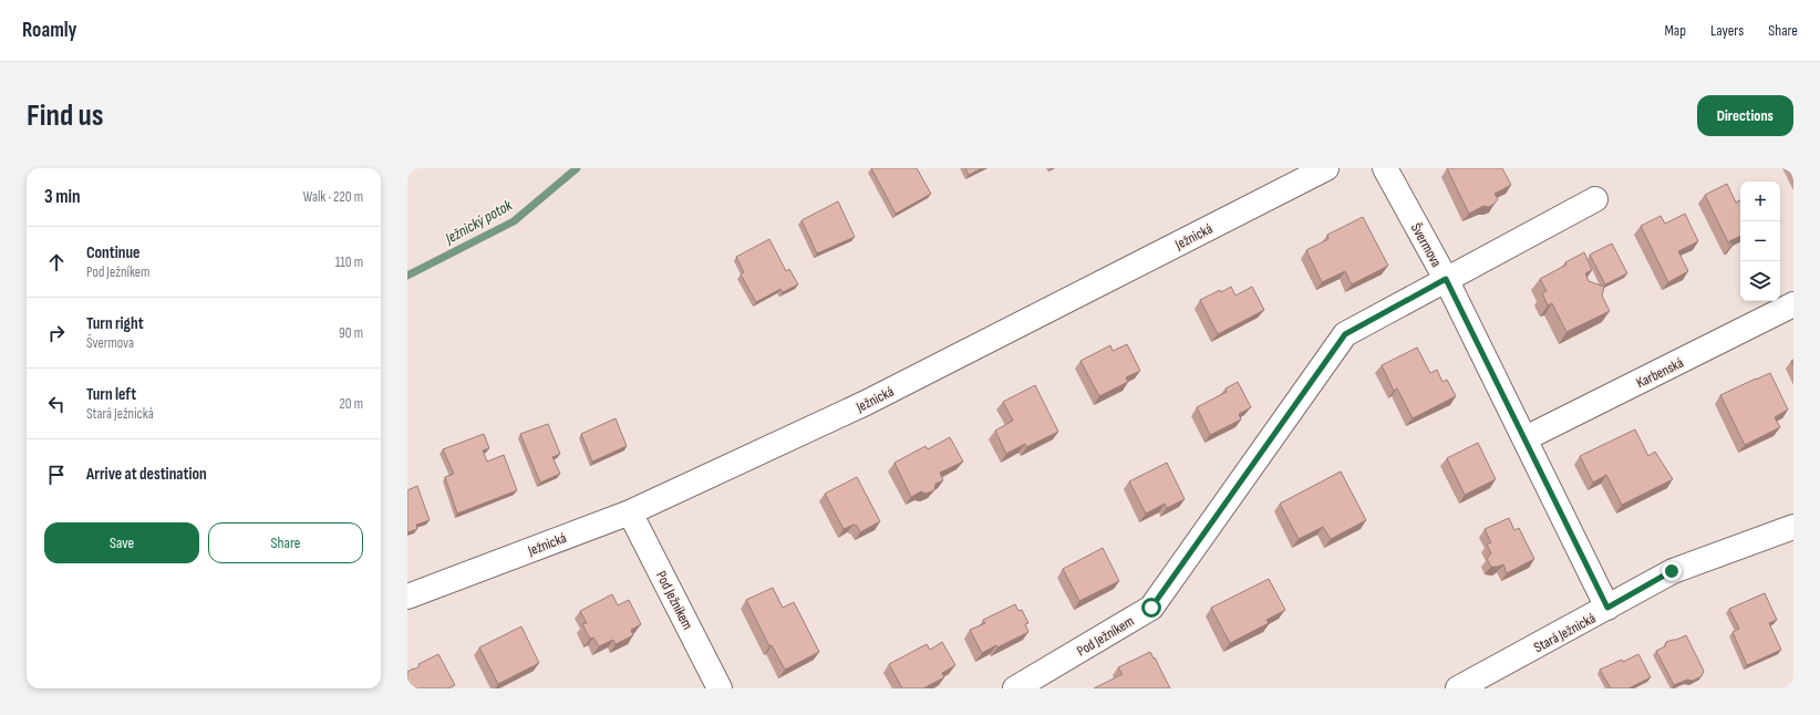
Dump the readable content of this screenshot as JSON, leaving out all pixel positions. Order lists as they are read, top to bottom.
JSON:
{
  "streets": {
    "street": [
      "Ježnická",
      "Švermova",
      "Karbenská",
      "Pod Ježníkem",
      "Stará Ježnická"
    ]
  },
  "crossings": [
    ["Ježnická", "Pod Ježníkem"],
    ["Švermova", "Karbenská"],
    ["Švermova", "Pod Ježníkem"],
    ["Švermova", "Stará Ježnická"]
  ],
  "water": ["Ježnický potok"],
  "page": {
    "header": "Roamly",
    "nav": ["Map", "Layers", "Share"],
    "buttons": [
      "Directions",
      ["Save", "Share"]
    ],
    "title": "Find us",
    "heading": ["3 min", "Walk · 220 m"],
    "map_buttons": ["+", "−"],
    "list": [
      ["Continue", "Pod Ježníkem", "110 m"],
      ["Turn right", "Švermova", "90 m"],
      ["Turn left", "Stará Ježnická", "20 m"],
      "Arrive at destination"
    ]
  }
}
